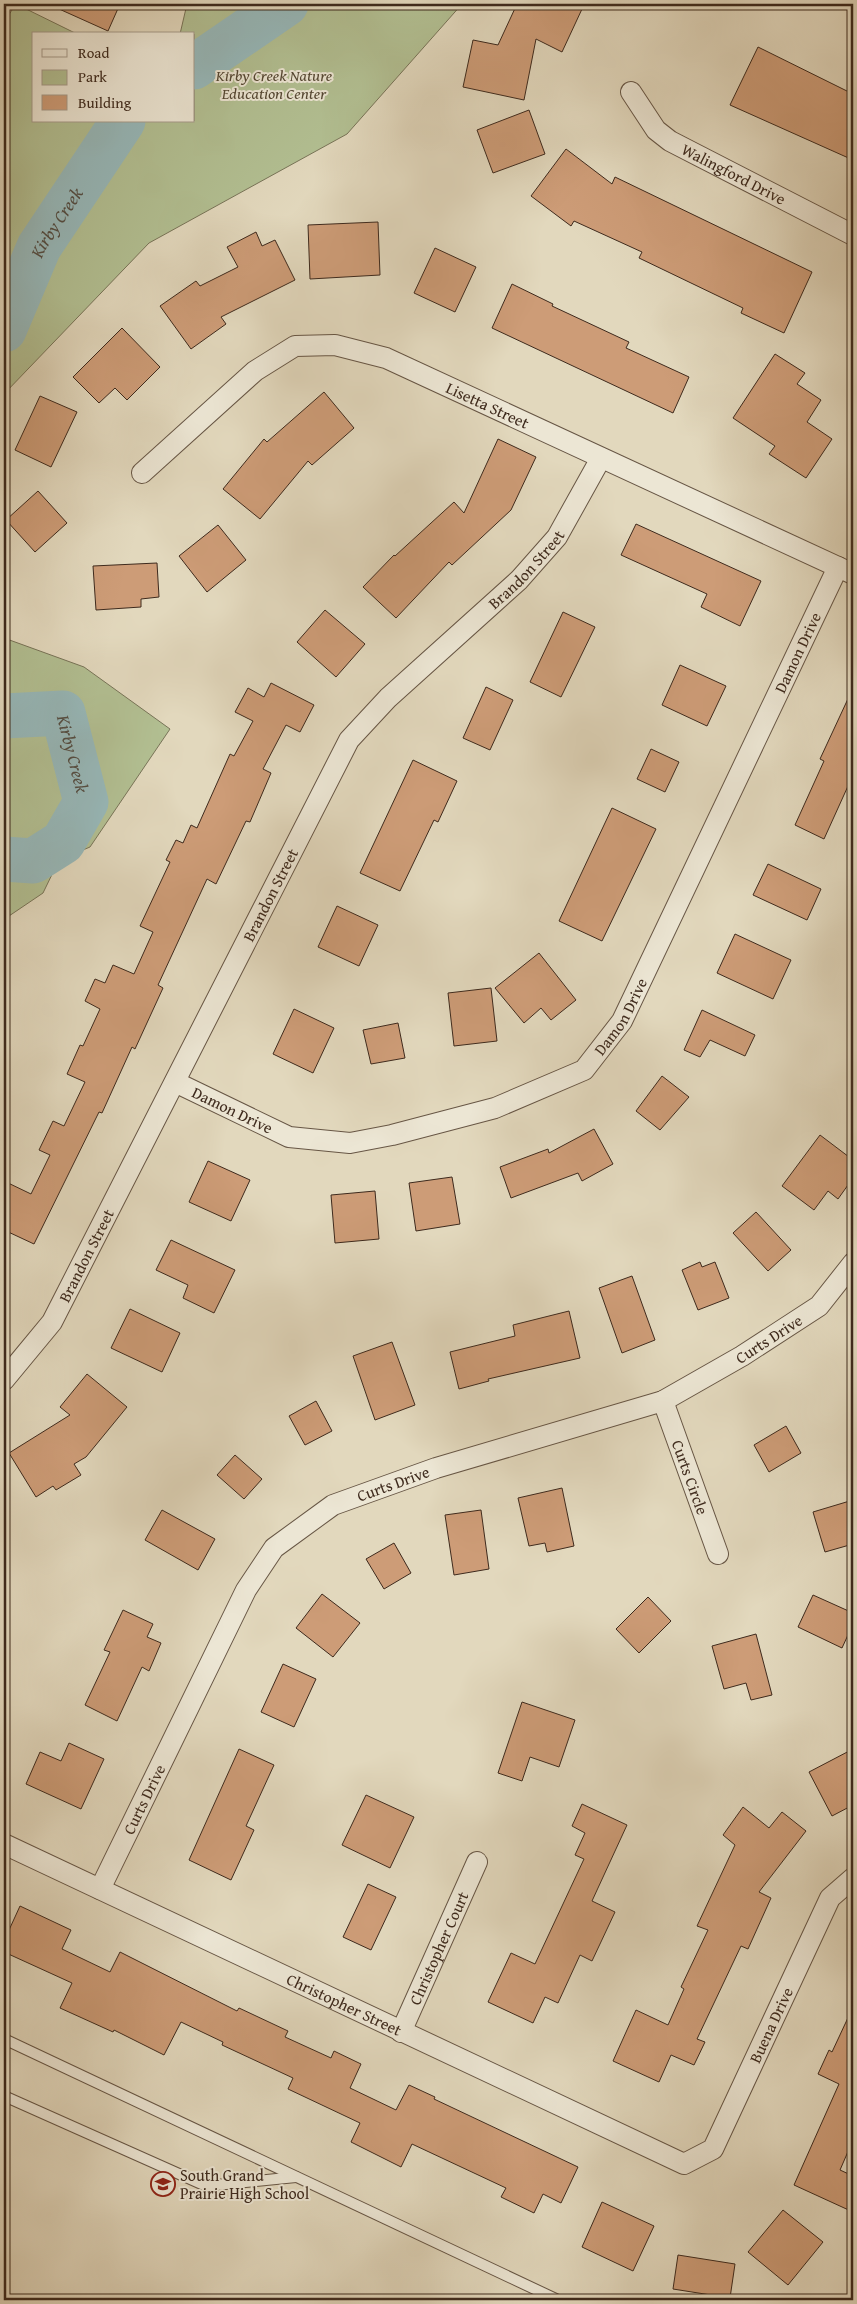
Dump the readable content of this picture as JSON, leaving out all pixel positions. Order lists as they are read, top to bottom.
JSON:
{
  "streets": {
    "street": [
      "Walingford Drive",
      "Lisetta Street",
      "Brandon Street",
      "Damon Drive",
      "Curts Drive",
      "Curts Circle",
      "Christopher Court",
      "Christopher Street",
      "Buena Drive"
    ]
  },
  "crossings": [
    ["Lisetta Street", "Brandon Street"],
    ["Lisetta Street", "Damon Drive"],
    ["Brandon Street", "Damon Drive"],
    ["Curts Drive", "Curts Circle"],
    ["Curts Drive", "Christopher Street"],
    ["Christopher Court", "Christopher Street"],
    ["Christopher Street", "Buena Drive"]
  ],
  "water": ["Kirby Creek"],
  "parks": ["Kirby Creek Nature Education Center"],
  "places": {
    "school or university": ["South Grand Prairie High School"]
  },
  "legend": ["Road", "Park", "Building"]
}
